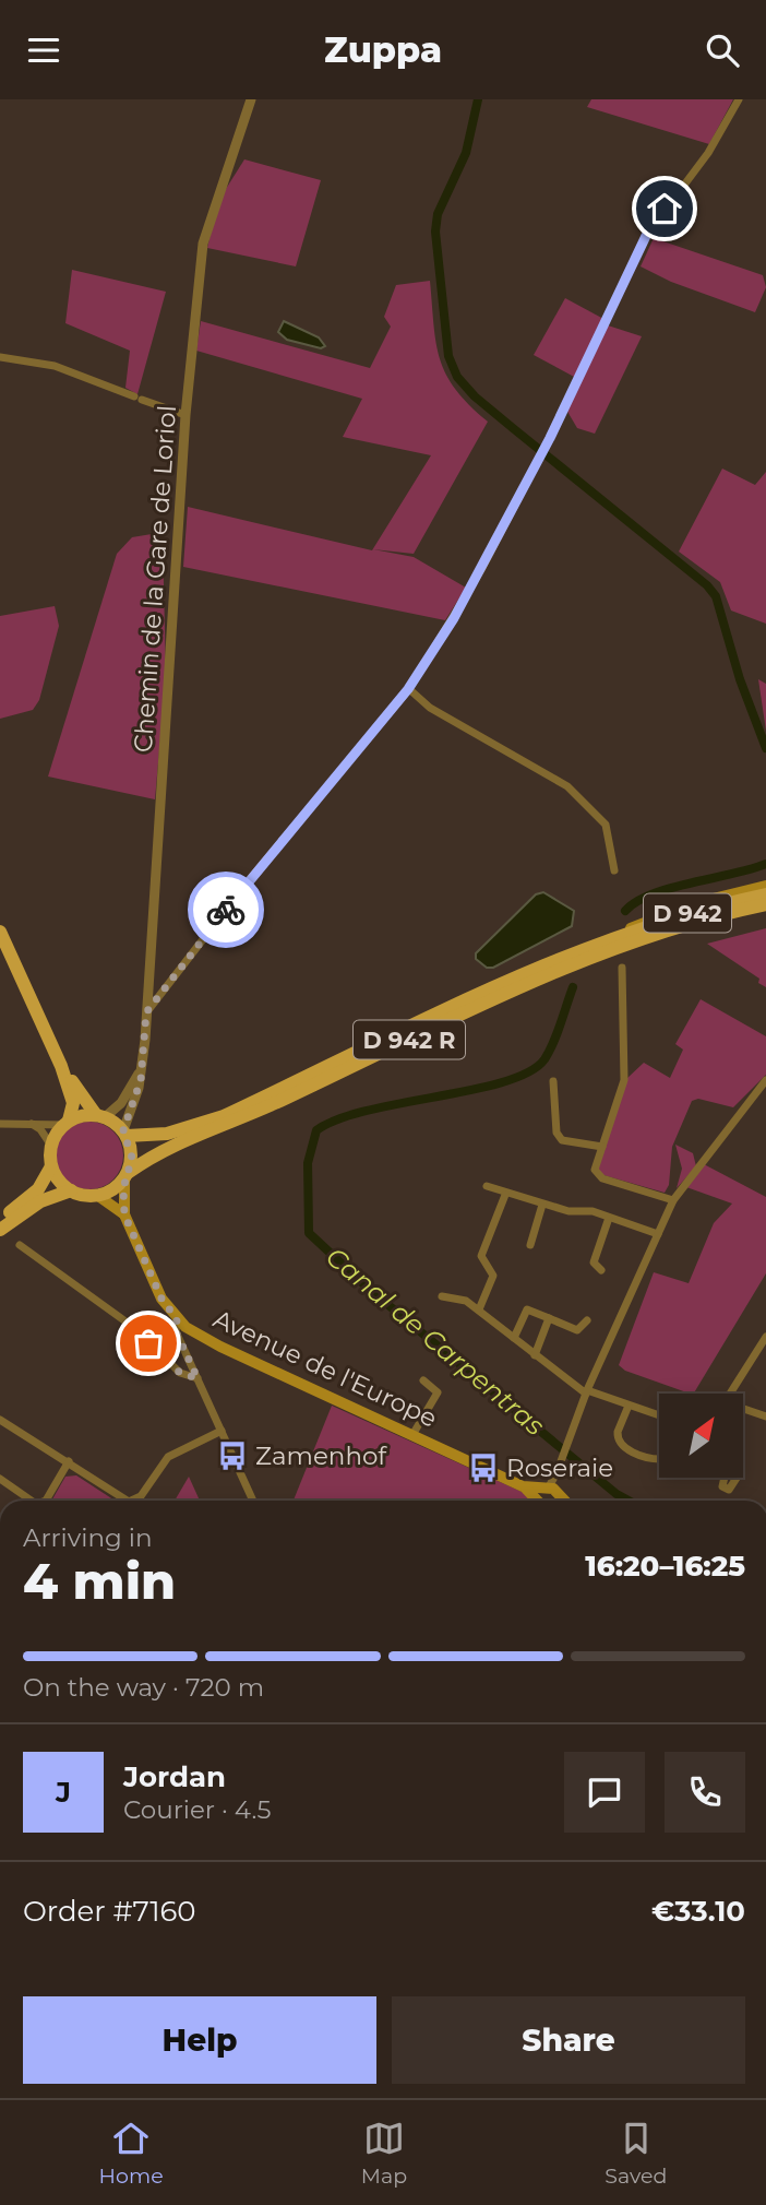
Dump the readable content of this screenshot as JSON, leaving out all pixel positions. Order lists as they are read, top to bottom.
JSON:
{
  "streets": {
    "main road": ["D 942", "D 942 R", "Avenue de l'Europe"],
    "street": ["Chemin de la Gare de Loriol"]
  },
  "crossings": [
    ["Chemin de la Gare de Loriol", "D 942"],
    ["Chemin de la Gare de Loriol", "D 942 R"],
    ["Chemin de la Gare de Loriol", "Avenue de l'Europe"],
    ["D 942", "D 942 R"],
    ["D 942", "Avenue de l'Europe"],
    ["D 942 R", "Avenue de l'Europe"]
  ],
  "water": ["Canal de Carpentras"],
  "places": {
    "bus stop": ["Zamenhof", "Roseraie"]
  },
  "north": "top right",
  "page": {
    "header": "Zuppa",
    "heading": ["4 min", "Arriving in", "16:20–16:25"],
    "panel": [
      "Jordan",
      "Courier · 4.5",
      "Order #7160",
      "€33.10"
    ],
    "bar": "On the way · 720 m",
    "round": "J",
    "buttons": ["Help", "Share"],
    "tabs": ["Home", "Map", "Saved"]
  }
}
